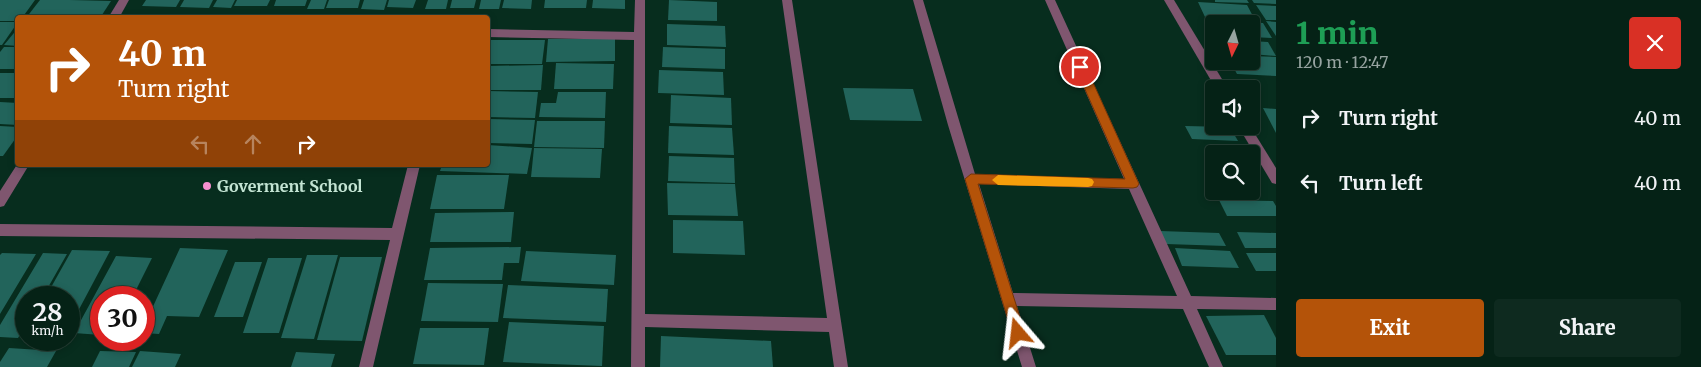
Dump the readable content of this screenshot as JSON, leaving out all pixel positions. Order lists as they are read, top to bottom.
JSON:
{
  "places": ["Goverment School"],
  "north": "bottom",
  "page": {
    "heading": ["1 min", "120 m · 12:47"],
    "turn": ["40 m", "Turn right"],
    "list": [
      {
        "name": "Turn right",
        "value": "40 m"
      },
      {
        "name": "Turn left",
        "value": "40 m"
      }
    ],
    "speed": "28 km/h",
    "limit": "30",
    "buttons": ["Exit", "Share"]
  }
}
